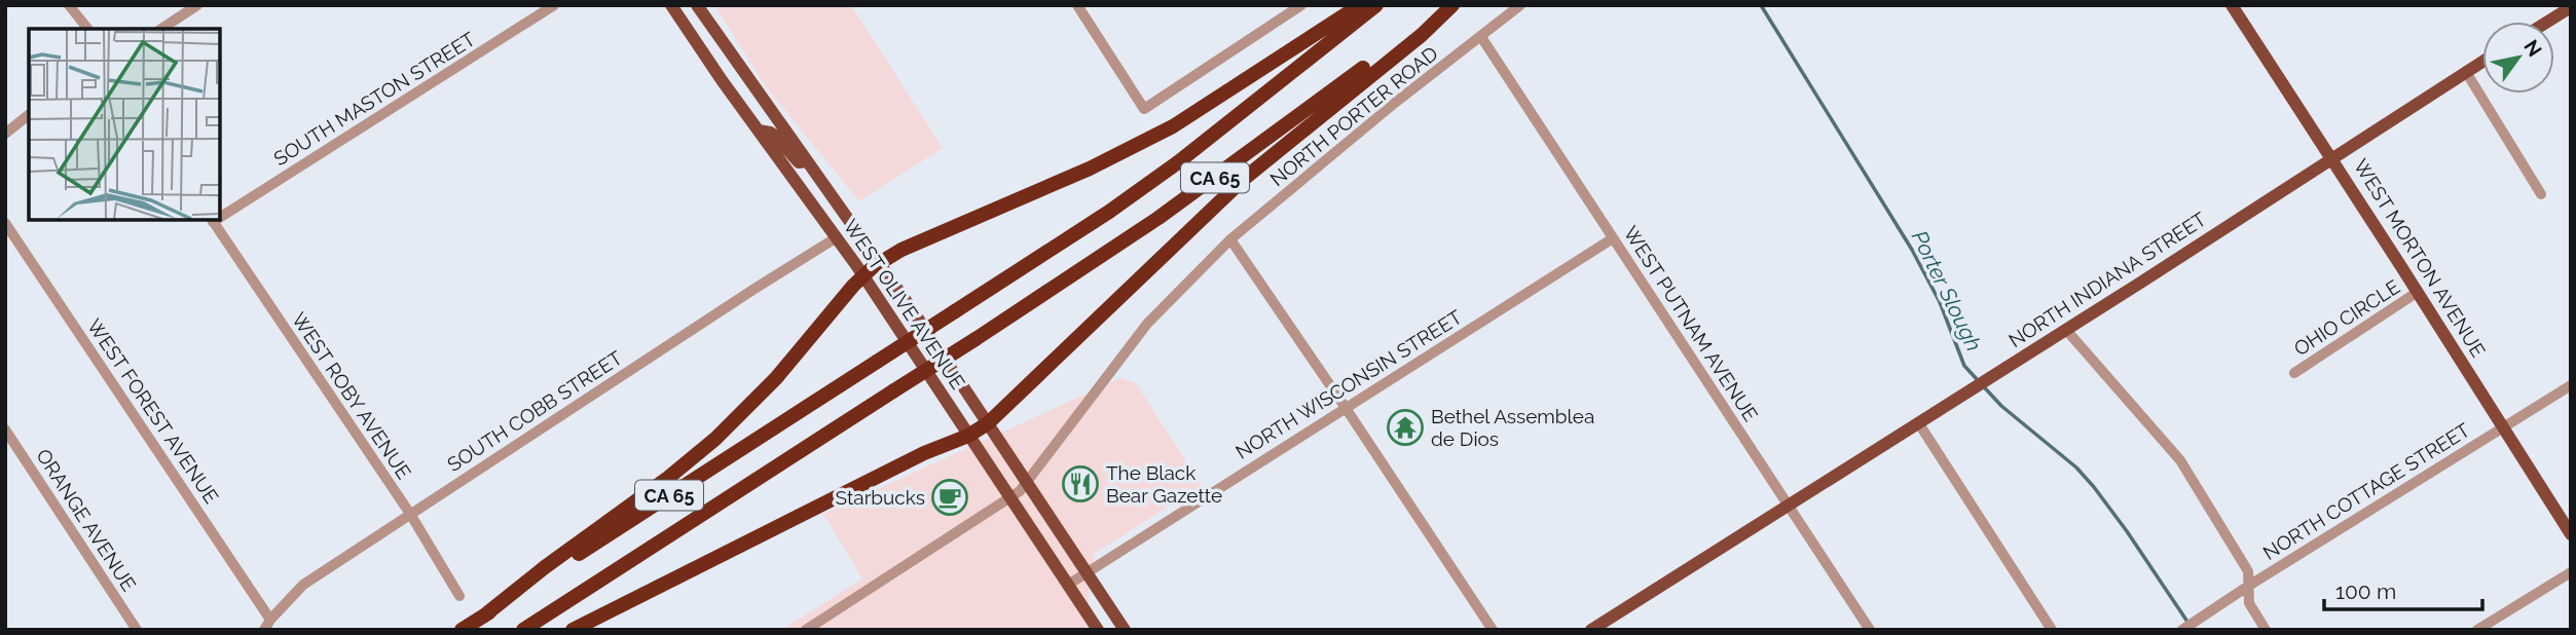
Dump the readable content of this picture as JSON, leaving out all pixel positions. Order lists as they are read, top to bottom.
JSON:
{
  "streets": {
    "highway": ["CA 65"],
    "main road": ["WEST MORTON AVENUE", "NORTH INDIANA STREET", "WEST OLIVE AVENUE"],
    "street": [
      "SOUTH MASTON STREET",
      "NORTH PORTER ROAD",
      "OHIO CIRCLE",
      "WEST PUTNAM AVENUE",
      "NORTH WISCONSIN STREET",
      "WEST ROBY AVENUE",
      "WEST FOREST AVENUE",
      "SOUTH COBB STREET",
      "NORTH COTTAGE STREET",
      "ORANGE AVENUE"
    ]
  },
  "crossings": [
    ["NORTH PORTER ROAD", "WEST OLIVE AVENUE"],
    ["NORTH PORTER ROAD", "WEST PUTNAM AVENUE"],
    ["WEST MORTON AVENUE", "NORTH INDIANA STREET"],
    ["WEST MORTON AVENUE", "OHIO CIRCLE"],
    ["WEST MORTON AVENUE", "NORTH COTTAGE STREET"],
    ["NORTH INDIANA STREET", "WEST PUTNAM AVENUE"],
    ["WEST OLIVE AVENUE", "NORTH WISCONSIN STREET"],
    ["WEST OLIVE AVENUE", "SOUTH COBB STREET"],
    ["WEST PUTNAM AVENUE", "NORTH WISCONSIN STREET"],
    ["WEST ROBY AVENUE", "SOUTH COBB STREET"],
    ["WEST FOREST AVENUE", "SOUTH COBB STREET"]
  ],
  "water": ["Porter Slough"],
  "places": {
    "temple": ["Bethel Assemblea de Dios"],
    "restaurant": ["The Black Bear Gazette"],
    "cafe": ["Starbucks"]
  },
  "scale_bar": "100 m",
  "north": "top right"
}
